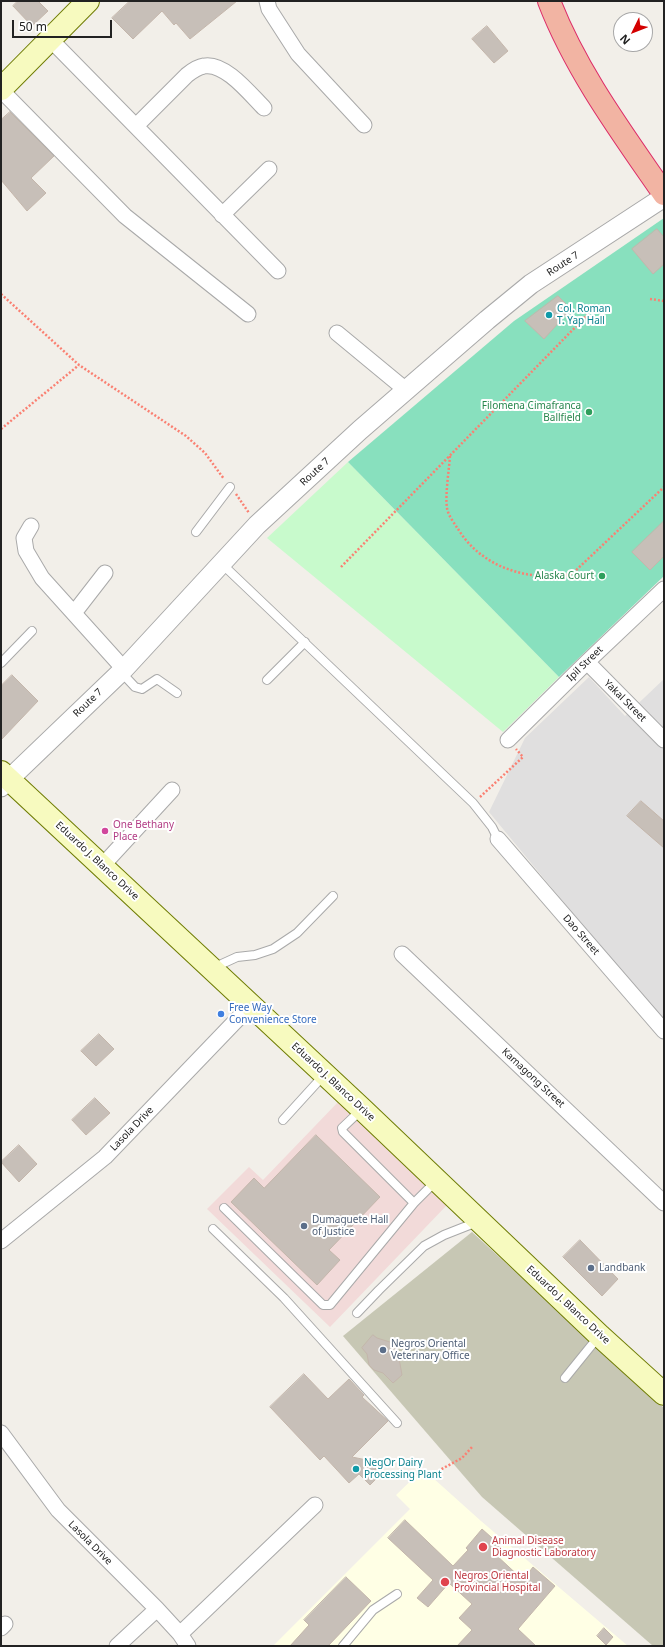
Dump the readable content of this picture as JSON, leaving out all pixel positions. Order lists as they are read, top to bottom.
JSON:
{
  "streets": {
    "main road": ["Eduardo J. Blanco Drive"],
    "street": [
      "Route 7",
      "Ipil Street",
      "Yakal Street",
      "Dao Street",
      "Kamagong Street",
      "Lasola Drive"
    ]
  },
  "crossings": [
    ["Route 7", "Eduardo J. Blanco Drive"],
    ["Ipil Street", "Yakal Street"],
    ["Eduardo J. Blanco Drive", "Lasola Drive"]
  ],
  "places": [
    "Col. Roman T. Yap Hall",
    "Filomena Cimafranca Ballfield",
    "Alaska Court",
    "One Bethany Place",
    "Free Way Convenience Store",
    "Dumaguete Hall of Justice",
    "Landbank",
    "Negros Oriental Veterinary Office",
    "NegOr Dairy Processing Plant",
    "Animal Disease Diagnostic Laboratory",
    "Negros Oriental Provincial Hospital"
  ],
  "scale_bar": "50 m",
  "north": "bottom left"
}
